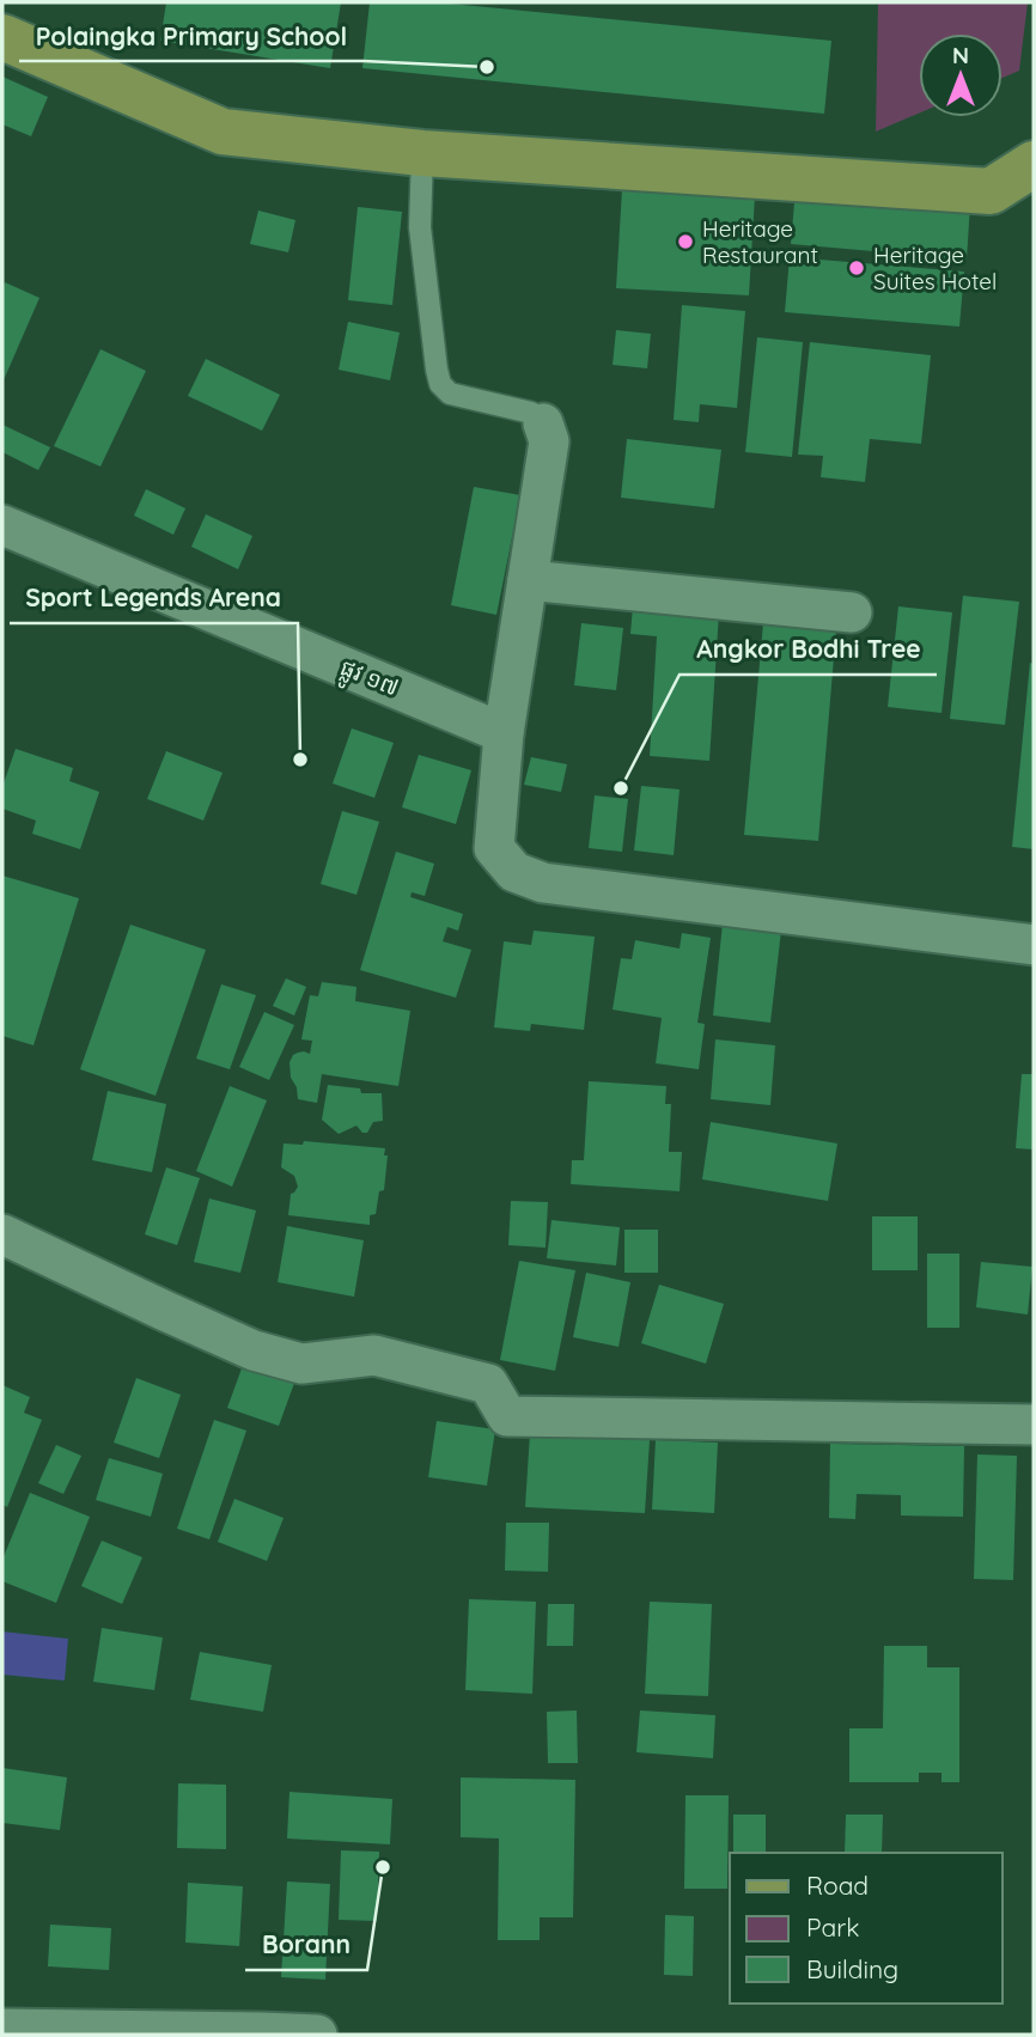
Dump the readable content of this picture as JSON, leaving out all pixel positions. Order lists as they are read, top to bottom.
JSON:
{
  "streets": {
    "street": ["ផ្លូវ ១៧"]
  },
  "places": [
    "Polaingka Primary School",
    "Heritage Restaurant",
    "Heritage Suites Hotel",
    "Sport Legends Arena",
    "Angkor Bodhi Tree",
    "Borann"
  ],
  "legend": ["Road", "Park", "Building"],
  "north": "top"
}
